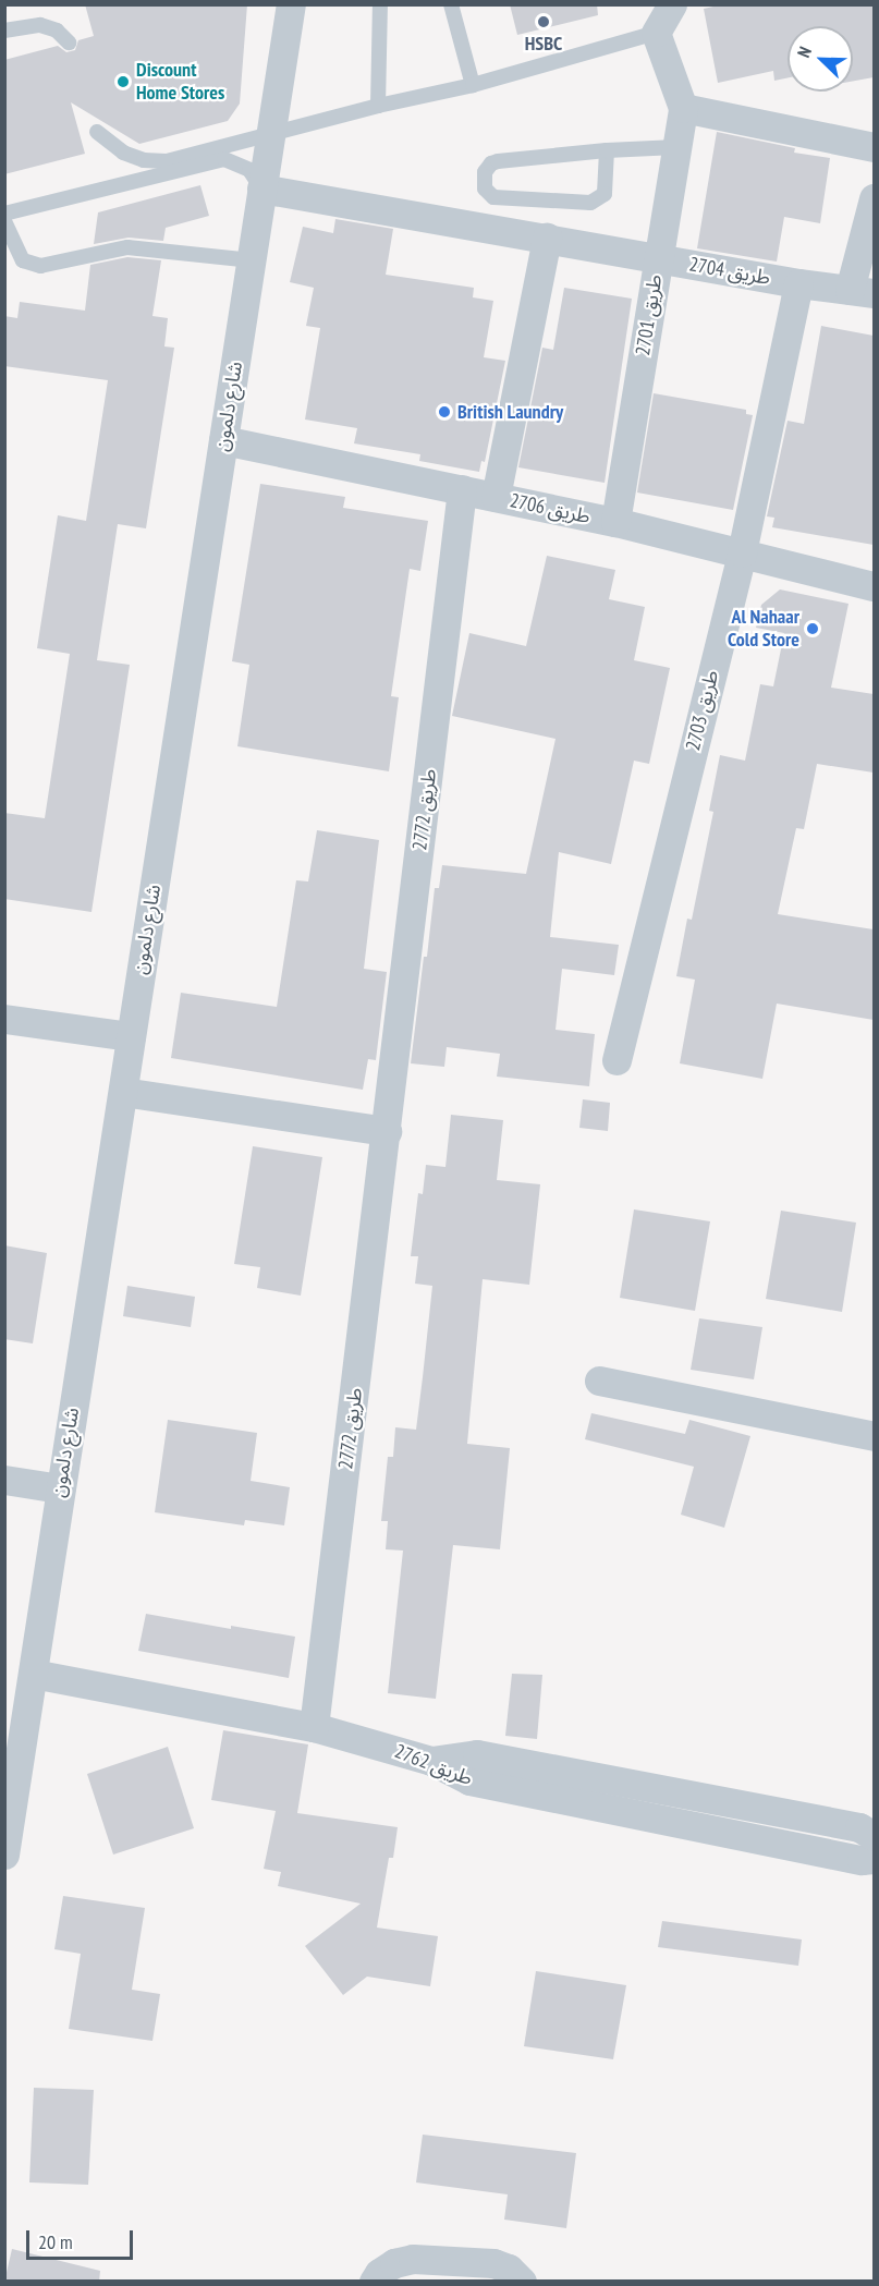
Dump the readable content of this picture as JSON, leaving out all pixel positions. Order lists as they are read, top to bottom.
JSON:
{
  "streets": {
    "street": [
      "طريق 2704",
      "طريق 2701",
      "شارع دلمون",
      "طريق 2706",
      "طريق 2703",
      "طريق 2772",
      "طريق 2762"
    ]
  },
  "crossings": [
    ["طريق 2704", "طريق 2701"],
    ["طريق 2704", "شارع دلمون"],
    ["طريق 2704", "طريق 2703"],
    ["طريق 2701", "طريق 2706"],
    ["شارع دلمون", "طريق 2706"],
    ["شارع دلمون", "طريق 2762"],
    ["طريق 2706", "طريق 2703"],
    ["طريق 2706", "طريق 2772"],
    ["طريق 2772", "طريق 2762"]
  ],
  "places": [
    "HSBC",
    "Discount Home Stores",
    "British Laundry",
    "Al Nahaar Cold Store"
  ],
  "scale_bar": "20 m",
  "north": "top left"
}
